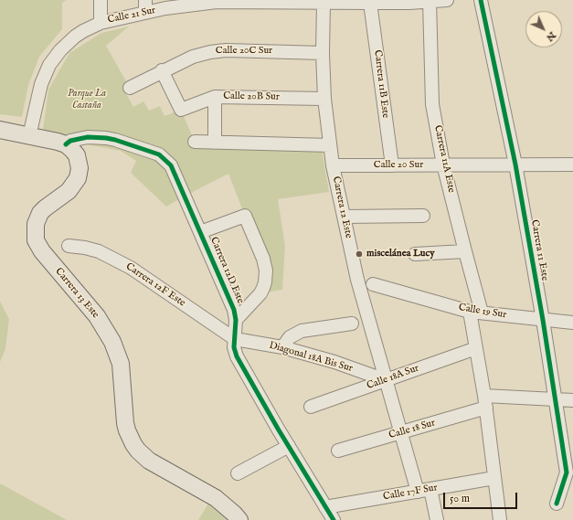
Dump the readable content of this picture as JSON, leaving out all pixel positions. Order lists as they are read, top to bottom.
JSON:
{
  "streets": {
    "main road": ["Carrera 13 Este"],
    "street": [
      "Calle 21 Sur",
      "Calle 20C Sur",
      "Carrera 11B Este",
      "Calle 20B Sur",
      "Carrera 11A Este",
      "Calle 20 Sur",
      "Carrera 12 Este",
      "Carrera 11 Este",
      "Carrera 12D Este",
      "Carrera 12F Este",
      "Calle 19 Sur",
      "Diagonal 18A Bis Sur",
      "Calle 18A Sur",
      "Calle 18 Sur",
      "Calle 17F Sur"
    ]
  },
  "crossings": [
    ["Calle 21 Sur", "Carrera 11B Este"],
    ["Calle 21 Sur", "Carrera 11A Este"],
    ["Calle 21 Sur", "Carrera 12 Este"],
    ["Calle 20C Sur", "Calle 20B Sur"],
    ["Calle 20C Sur", "Carrera 12 Este"],
    ["Carrera 11B Este", "Calle 20 Sur"],
    ["Calle 20B Sur", "Carrera 12 Este"],
    ["Carrera 11A Este", "Calle 20 Sur"],
    ["Carrera 11A Este", "Calle 19 Sur"],
    ["Carrera 11A Este", "Calle 18A Sur"],
    ["Carrera 11A Este", "Calle 18 Sur"],
    ["Carrera 11A Este", "Calle 17F Sur"],
    ["Calle 20 Sur", "Carrera 12 Este"],
    ["Calle 20 Sur", "Carrera 11 Este"],
    ["Carrera 12 Este", "Diagonal 18A Bis Sur"],
    ["Carrera 12 Este", "Calle 18A Sur"],
    ["Carrera 12 Este", "Calle 18 Sur"],
    ["Carrera 12 Este", "Calle 17F Sur"],
    ["Carrera 11 Este", "Calle 19 Sur"],
    ["Carrera 11 Este", "Calle 18 Sur"],
    ["Carrera 12D Este", "Carrera 12F Este"],
    ["Carrera 12D Este", "Carrera 13 Este"],
    ["Carrera 12D Este", "Diagonal 18A Bis Sur"],
    ["Carrera 12D Este", "Calle 17F Sur"],
    ["Carrera 12F Este", "Diagonal 18A Bis Sur"],
    ["Diagonal 18A Bis Sur", "Calle 18A Sur"]
  ],
  "parks": ["Parque La Castaña"],
  "places": ["miscelánea Lucy"],
  "scale_bar": "50 m",
  "north": "bottom right"
}
